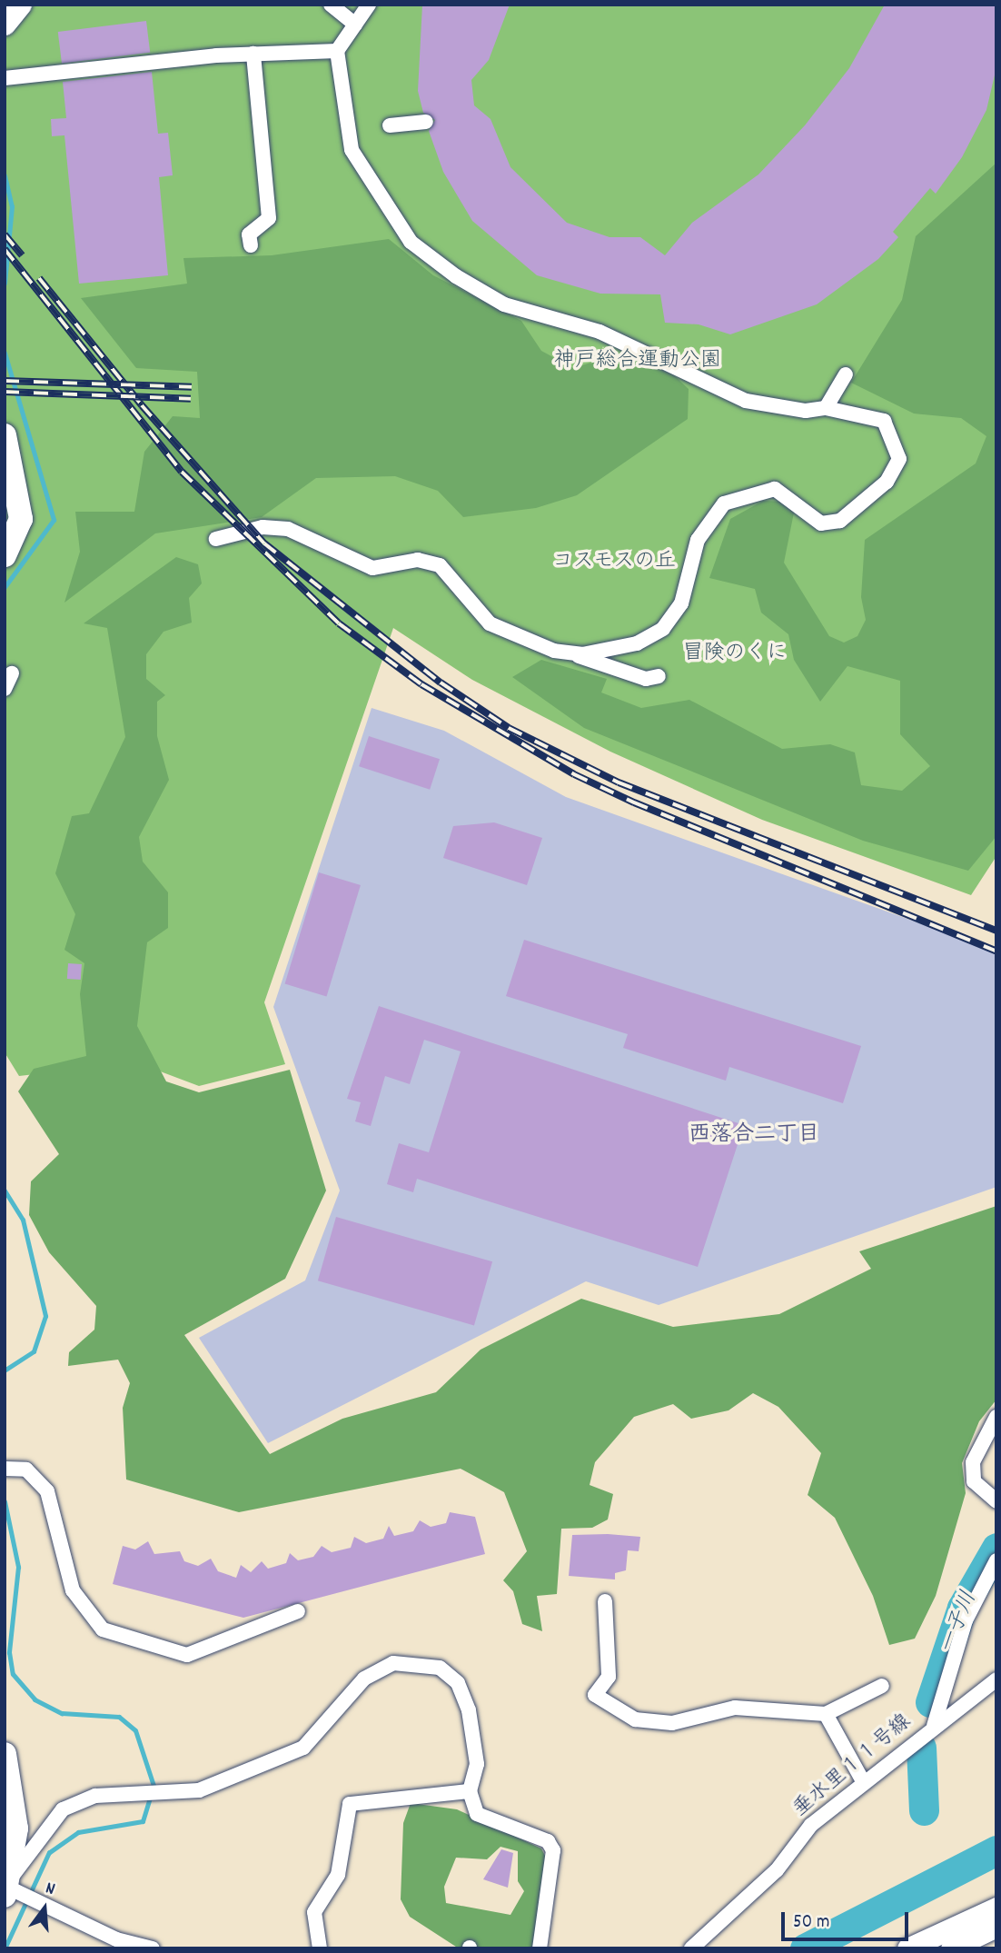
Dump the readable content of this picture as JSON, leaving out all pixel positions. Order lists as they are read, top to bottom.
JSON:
{
  "streets": {
    "street": ["垂水里１１号線"]
  },
  "districts": ["西落合二丁目"],
  "water": ["一子川"],
  "parks": ["神戸総合運動公園", "コスモスの丘", "冒険のくに"],
  "scale_bar": "50 m",
  "north": "top"
}
